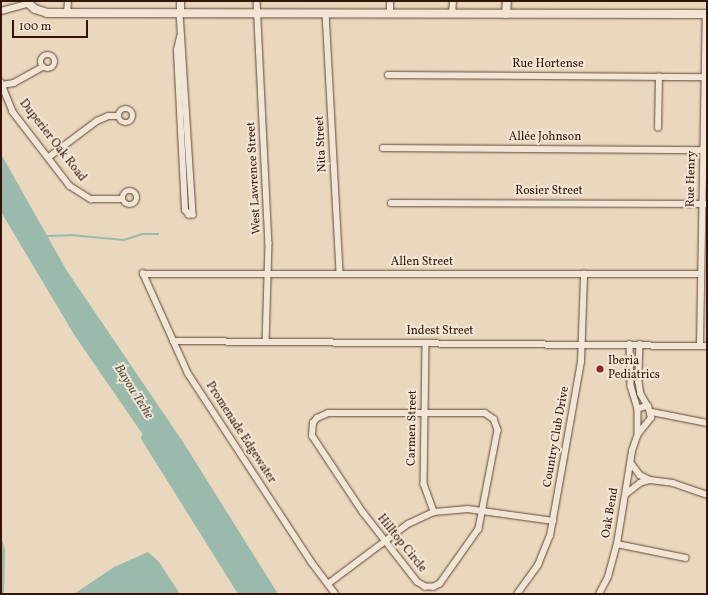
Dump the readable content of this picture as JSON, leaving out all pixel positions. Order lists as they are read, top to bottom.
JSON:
{
  "streets": {
    "street": [
      "Rue Hortense",
      "Allée Johnson",
      "Duperier Oak Road",
      "Nita Street",
      "West Lawrence Street",
      "Rue Henry",
      "Rosier Street",
      "Allen Street",
      "Indest Street",
      "Carmen Street",
      "Promenade Edgewater",
      "Country Club Drive",
      "Oak Bend",
      "Hilltop Circle"
    ]
  },
  "crossings": [
    ["Rue Hortense", "Rue Henry"],
    ["Allée Johnson", "Rue Henry"],
    ["Nita Street", "Allen Street"],
    ["West Lawrence Street", "Allen Street"],
    ["West Lawrence Street", "Indest Street"],
    ["Rue Henry", "Rosier Street"],
    ["Rue Henry", "Allen Street"],
    ["Rue Henry", "Indest Street"],
    ["Allen Street", "Promenade Edgewater"],
    ["Allen Street", "Country Club Drive"],
    ["Indest Street", "Carmen Street"],
    ["Indest Street", "Promenade Edgewater"],
    ["Indest Street", "Country Club Drive"],
    ["Indest Street", "Oak Bend"],
    ["Carmen Street", "Hilltop Circle"]
  ],
  "water": ["Bayou Teche"],
  "places": ["Iberia Pediatrics"],
  "scale_bar": "100 m"
}
